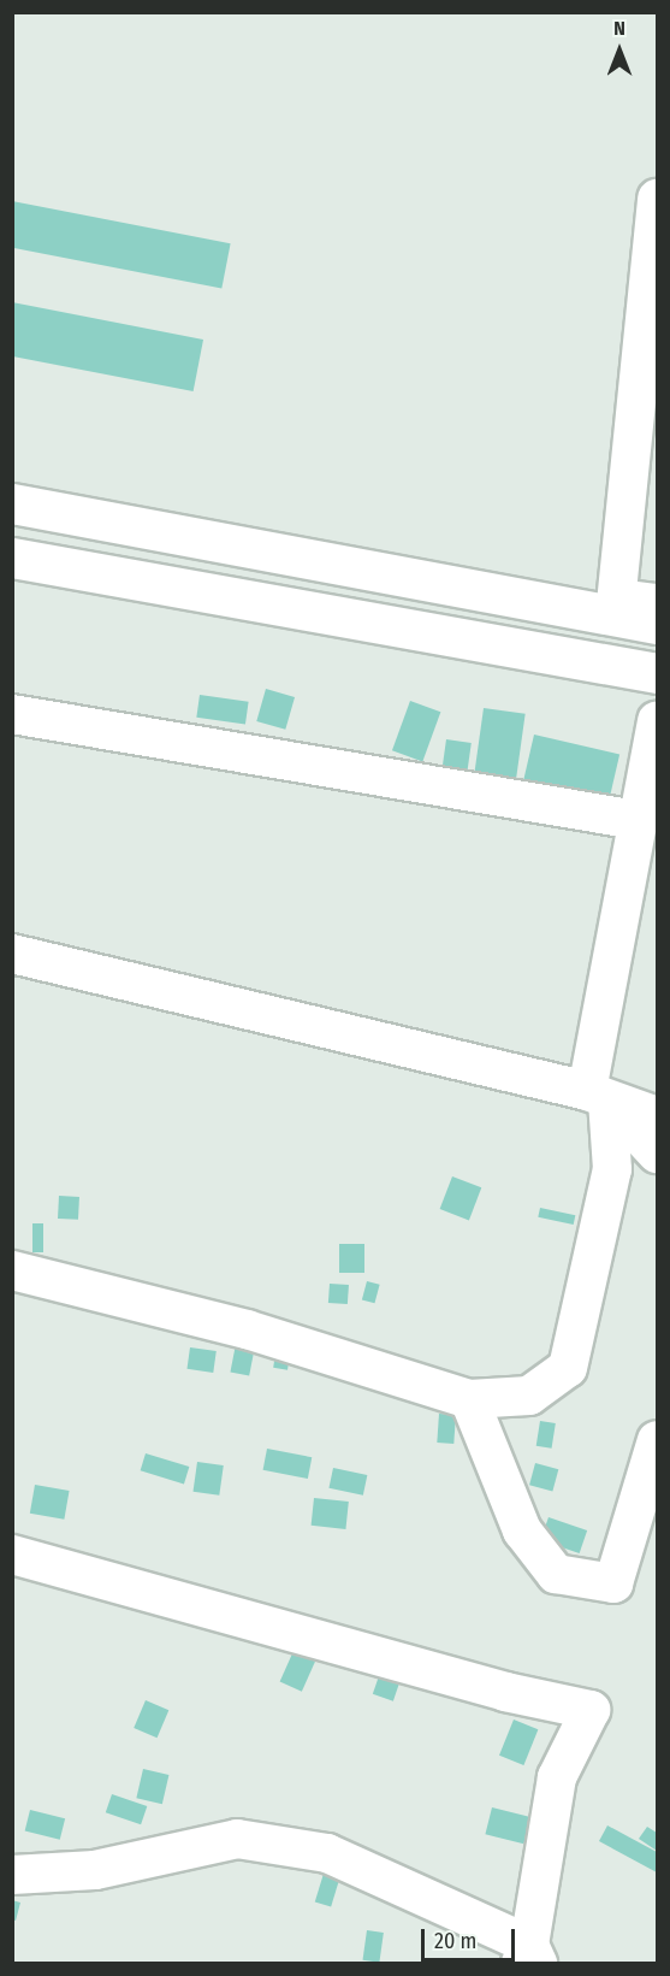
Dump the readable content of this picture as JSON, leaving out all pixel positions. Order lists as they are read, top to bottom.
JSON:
{
  "scale_bar": "20 m",
  "north": "top"
}
